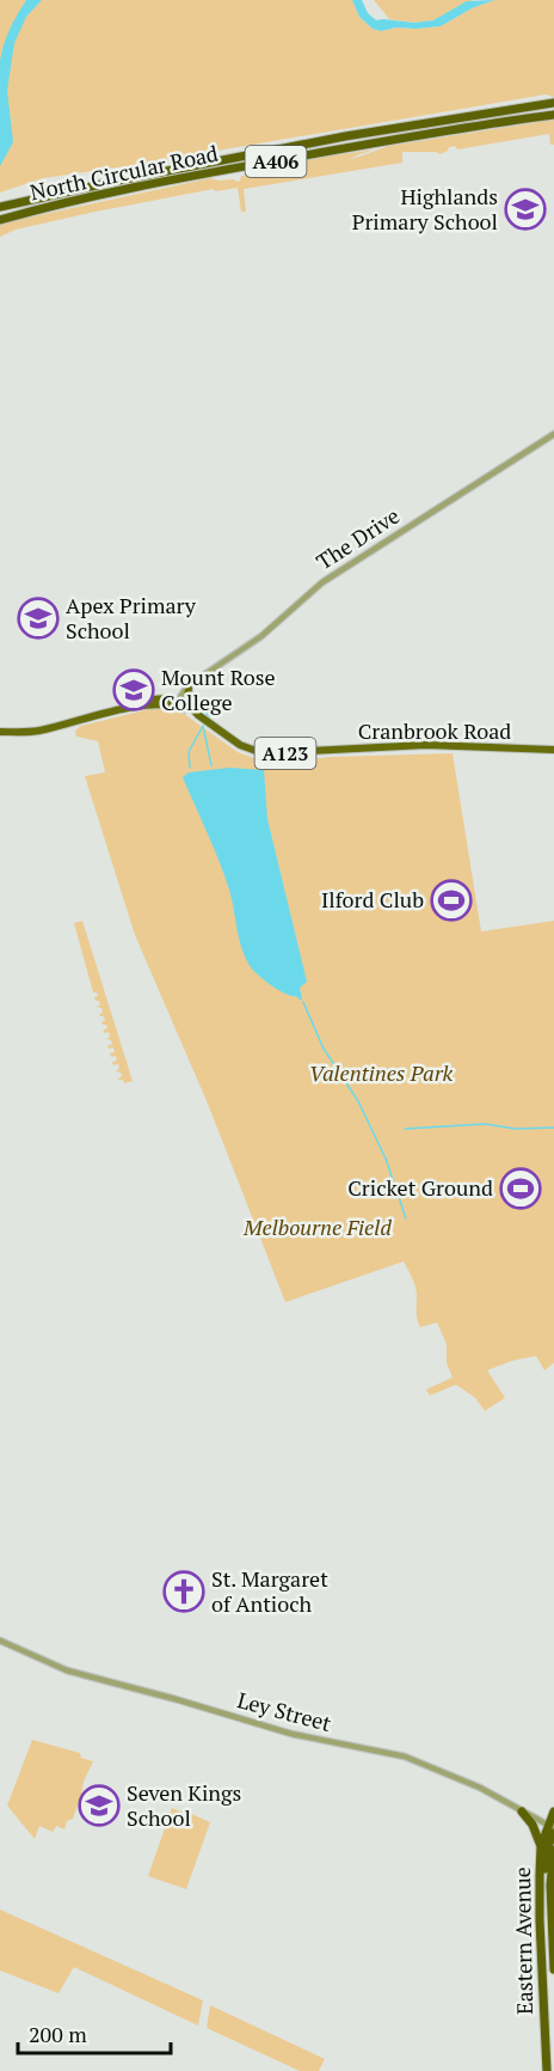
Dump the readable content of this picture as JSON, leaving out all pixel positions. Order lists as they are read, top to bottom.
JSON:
{
  "streets": {
    "highway": ["A406", "North Circular Road", "Eastern Avenue"],
    "main road": ["Cranbrook Road", "A123"],
    "street": ["The Drive", "Ley Street"]
  },
  "crossings": [
    ["The Drive", "Cranbrook Road"],
    ["Ley Street", "Eastern Avenue"]
  ],
  "parks": ["Valentines Park", "Melbourne Field"],
  "places": {
    "school or university": [
      "Highlands Primary School",
      "Apex Primary School",
      "Mount Rose College",
      "Seven Kings School"
    ],
    "sports": ["Ilford Club", "Cricket Ground"],
    "church": ["St. Margaret of Antioch"]
  },
  "scale_bar": "200 m"
}
